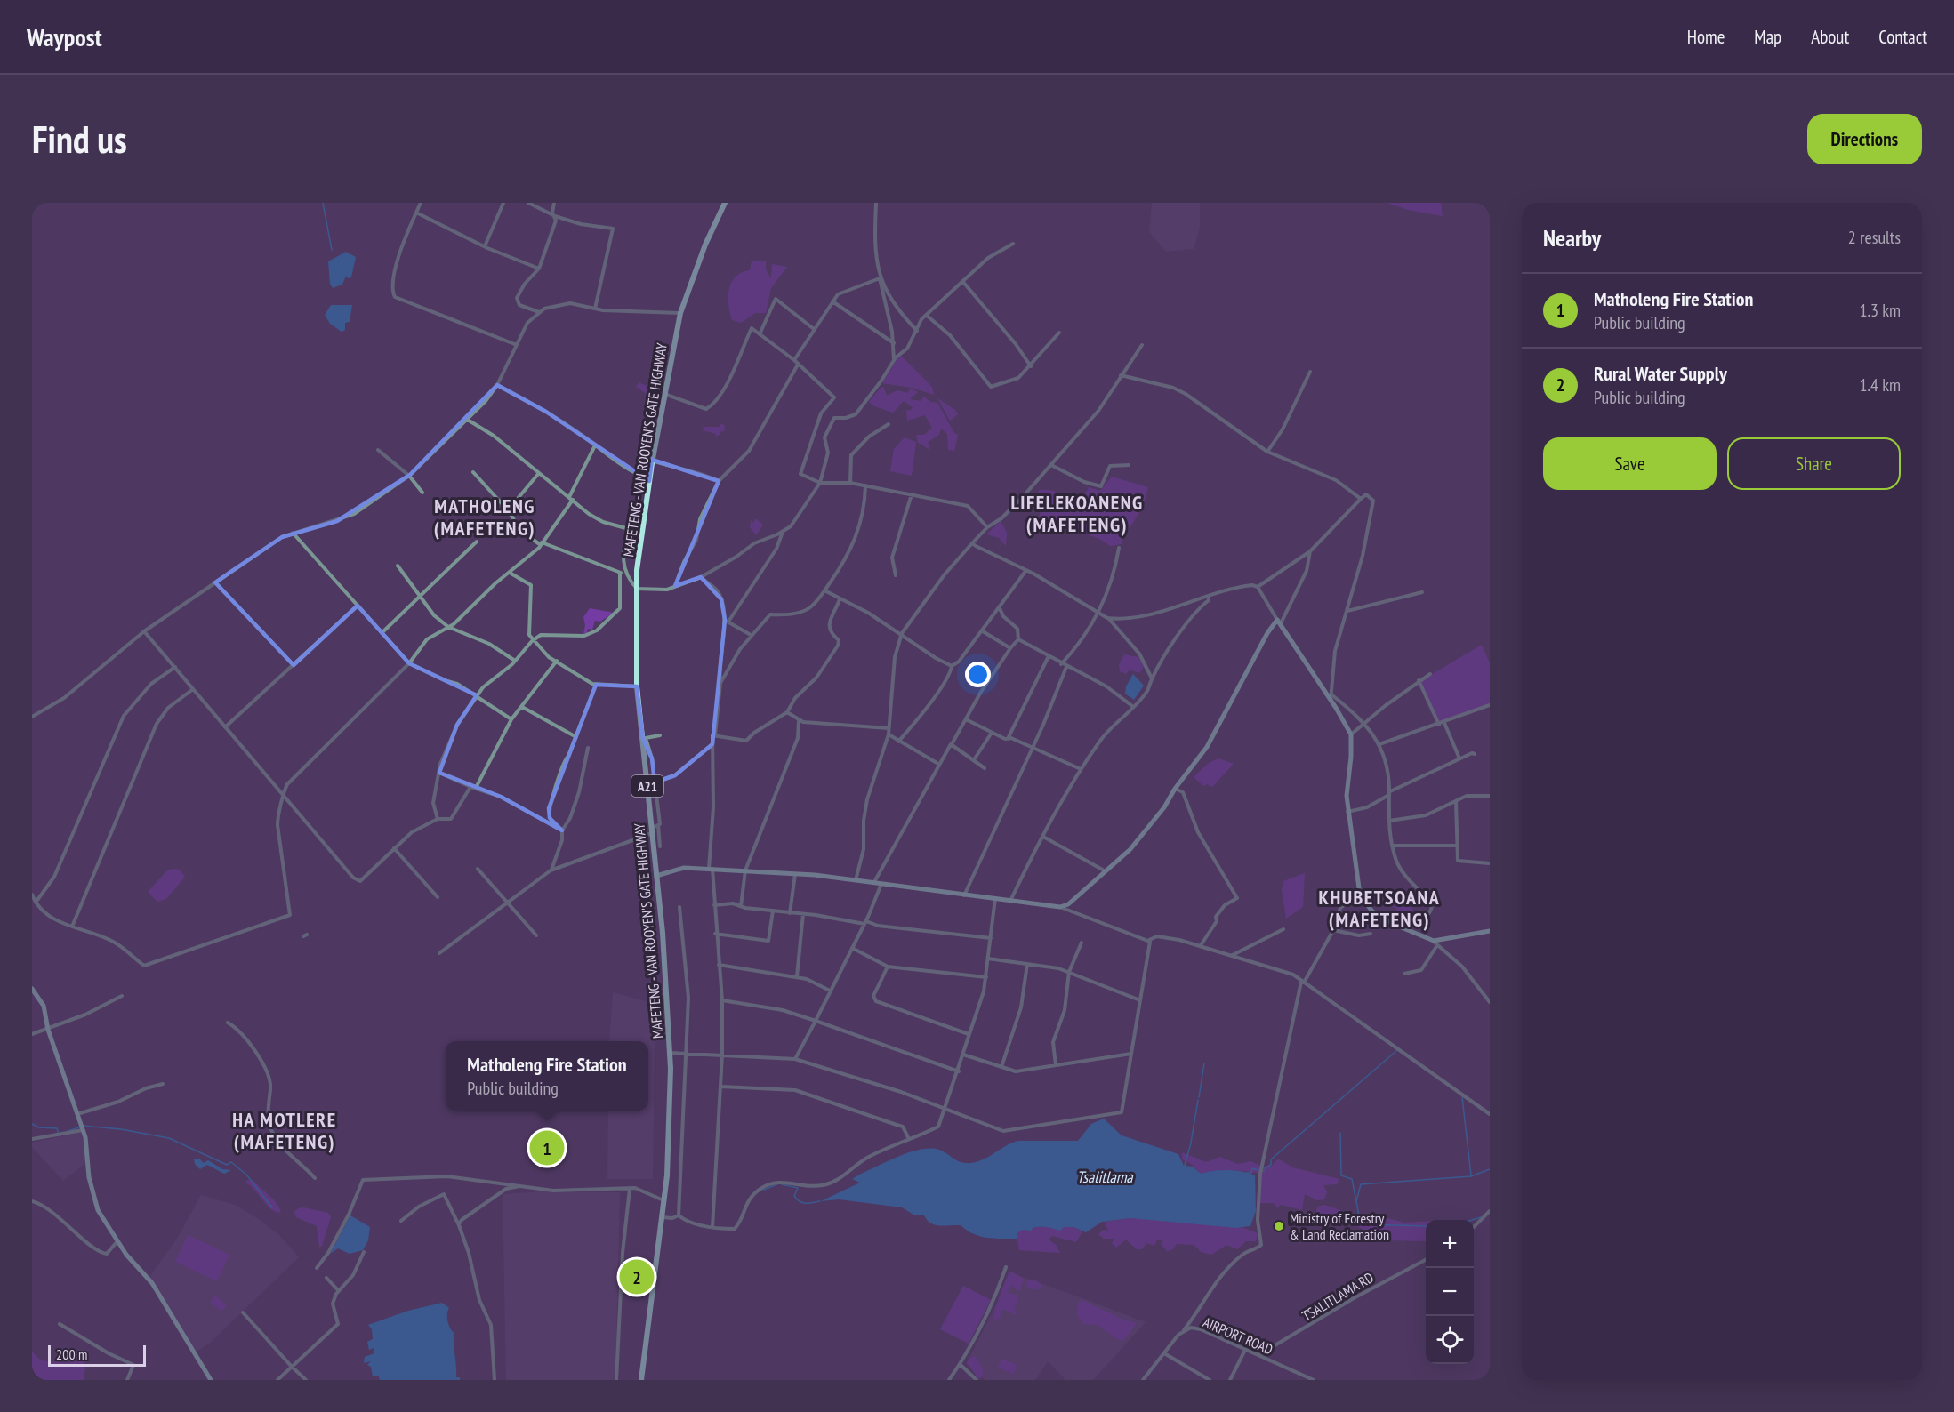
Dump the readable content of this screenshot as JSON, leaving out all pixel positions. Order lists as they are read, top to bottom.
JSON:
{
  "streets": {
    "main road": ["MAFETENG - VAN ROOYEN'S GATE HIGHWAY", "A21"],
    "street": ["TSALITLAMA RD", "AIRPORT ROAD"]
  },
  "crossings": [
    ["TSALITLAMA RD", "AIRPORT ROAD"]
  ],
  "districts": [
    "LIFELEKOANENG (MAFETENG)",
    "MATHOLENG (MAFETENG)",
    "KHUBETSOANA (MAFETENG)",
    "HA MOTLERE (MAFETENG)"
  ],
  "water": ["Tsalitlama"],
  "places": ["Ministry of Forestry & Land Reclamation"],
  "scale_bar": "200 m",
  "page": {
    "header": "Waypost",
    "nav": [
      "Home",
      "Map",
      "About",
      "Contact"
    ],
    "buttons": [
      "Directions",
      ["Save", "Share"]
    ],
    "title": "Find us",
    "heading": ["Nearby", "2 results"],
    "list": [
      {
        "mark": "1",
        "name": "Matholeng Fire Station",
        "note": "Public building",
        "value": "1.3 km"
      },
      {
        "mark": "2",
        "name": "Rural Water Supply",
        "note": "Public building",
        "value": "1.4 km"
      }
    ],
    "popup": ["Matholeng Fire Station", "Public building"],
    "pins": ["1", "2"],
    "map_buttons": ["+", "−"],
    "scale": "200 m"
  }
}
